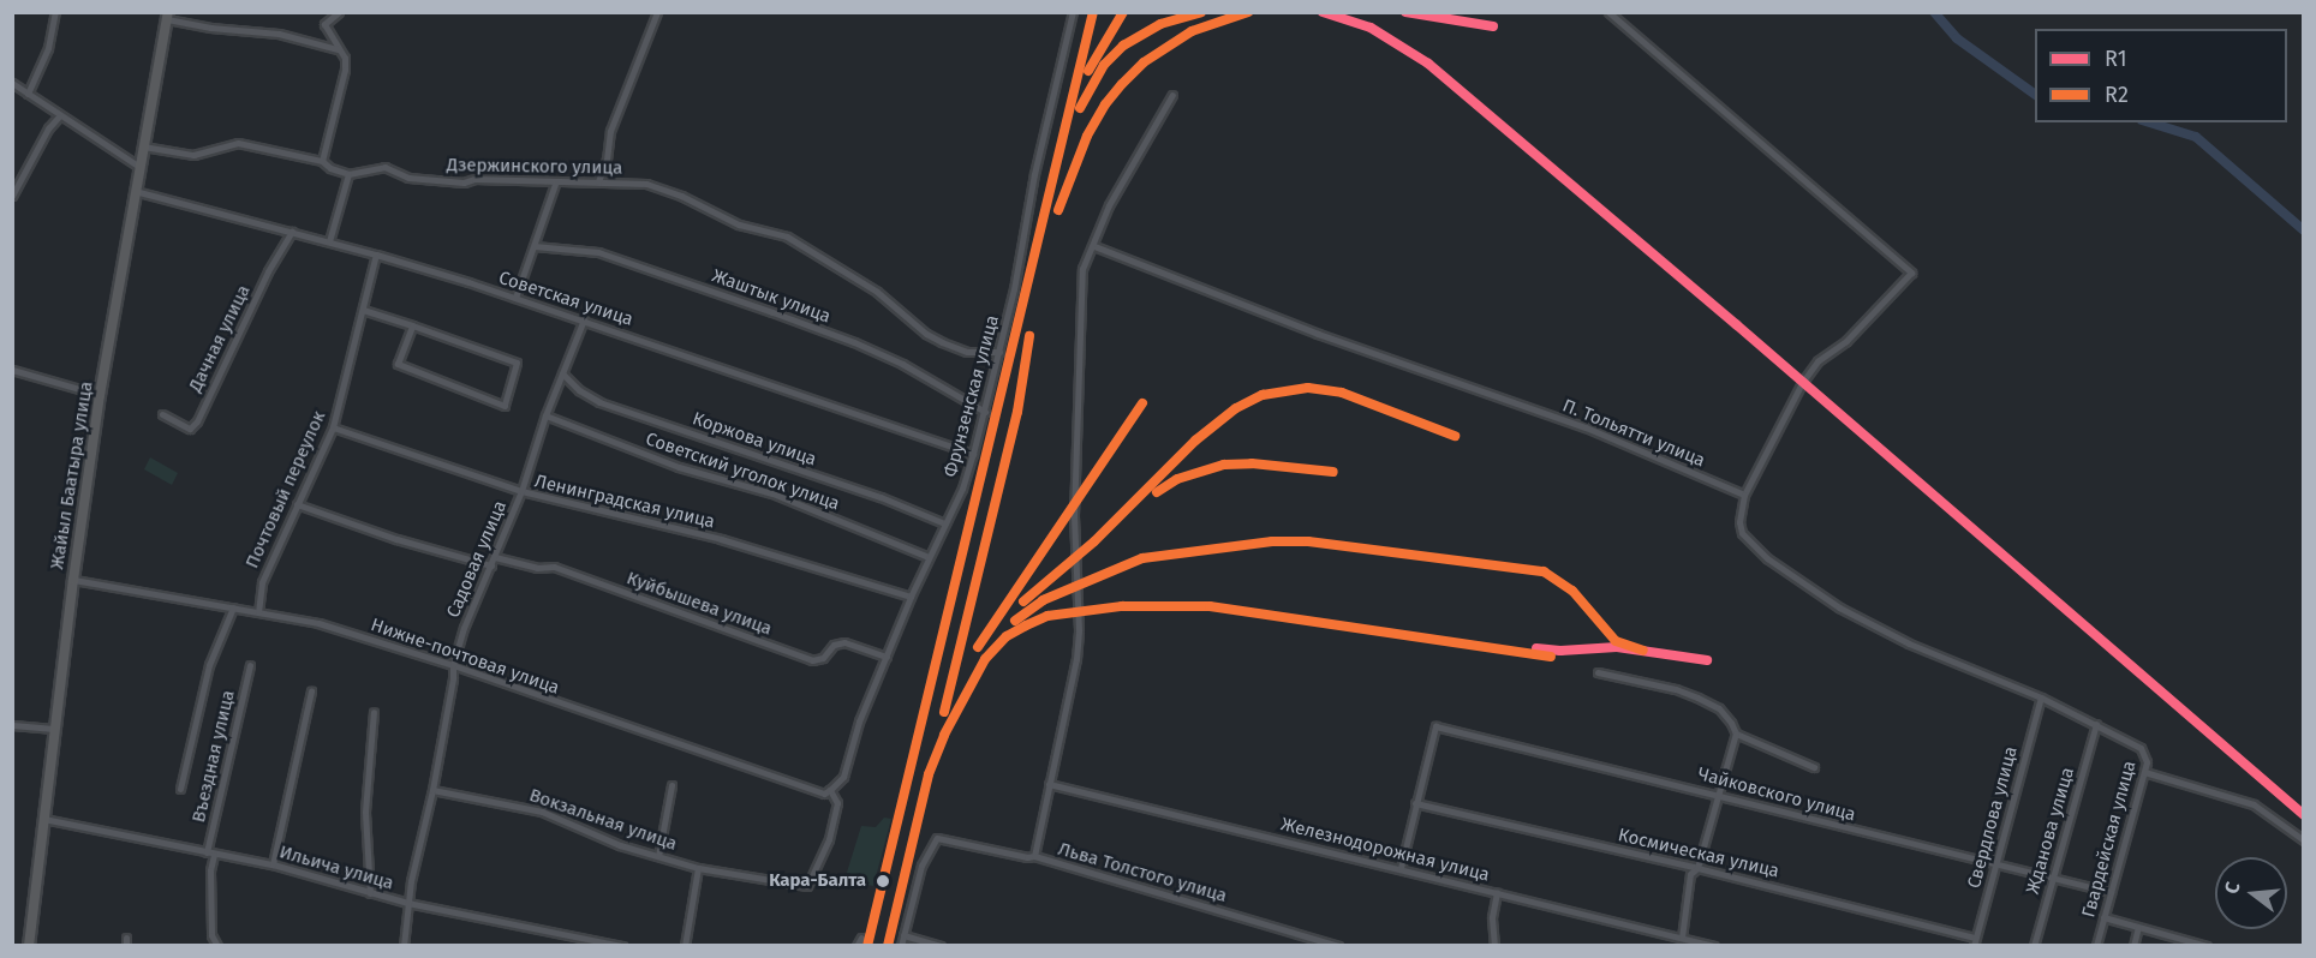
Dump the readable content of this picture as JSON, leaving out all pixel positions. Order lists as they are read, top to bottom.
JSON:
{
  "streets": {
    "highway": ["Жайыл Баатыра улица"],
    "street": [
      "Дзержинского улица",
      "Жаштык улица",
      "Советская улица",
      "Дачная улица",
      "Фрунзенская улица",
      "П. Тольятти улица",
      "Коржова улица",
      "Советский уголок улица",
      "Почтовый переулок",
      "Ленинградская улица",
      "Садовая улица",
      "Куйбышева улица",
      "Нижне-почтовая улица",
      "Въездная улица",
      "Чайковского улица",
      "Свердлова улица",
      "Вокзальная улица",
      "Жданова улица",
      "Гвардейская улица",
      "Железнодорожная улица",
      "Космическая улица",
      "Ильича улица",
      "Льва Толстого улица"
    ]
  },
  "crossings": [
    ["Дзержинского улица", "Фрунзенская улица"],
    ["Жаштык улица", "Фрунзенская улица"],
    ["Советская улица", "Дачная улица"],
    ["Советская улица", "Фрунзенская улица"],
    ["Советская улица", "Жайыл Баатыра улица"],
    ["Советская улица", "Почтовый переулок"],
    ["Советская улица", "Садовая улица"],
    ["Фрунзенская улица", "Коржова улица"],
    ["Фрунзенская улица", "Советский уголок улица"],
    ["Фрунзенская улица", "Ленинградская улица"],
    ["Фрунзенская улица", "Куйбышева улица"],
    ["Фрунзенская улица", "Нижне-почтовая улица"],
    ["Фрунзенская улица", "Вокзальная улица"],
    ["Коржова улица", "Садовая улица"],
    ["Советский уголок улица", "Садовая улица"],
    ["Жайыл Баатыра улица", "Нижне-почтовая улица"],
    ["Жайыл Баатыра улица", "Ильича улица"],
    ["Почтовый переулок", "Ленинградская улица"],
    ["Почтовый переулок", "Нижне-почтовая улица"],
    ["Ленинградская улица", "Садовая улица"],
    ["Садовая улица", "Куйбышева улица"],
    ["Садовая улица", "Нижне-почтовая улица"],
    ["Садовая улица", "Вокзальная улица"],
    ["Садовая улица", "Ильича улица"],
    ["Нижне-почтовая улица", "Вокзальная улица"],
    ["Въездная улица", "Ильича улица"],
    ["Чайковского улица", "Свердлова улица"],
    ["Чайковского улица", "Жданова улица"],
    ["Чайковского улица", "Гвардейская улица"],
    ["Чайковского улица", "Космическая улица"],
    ["Свердлова улица", "Космическая улица"],
    ["Жданова улица", "Гвардейская улица"]
  ],
  "places": ["Кара-Балта"],
  "lines": ["transit line R1", "transit line R2"],
  "legend": ["R1", "R2"],
  "north": "left"
}
